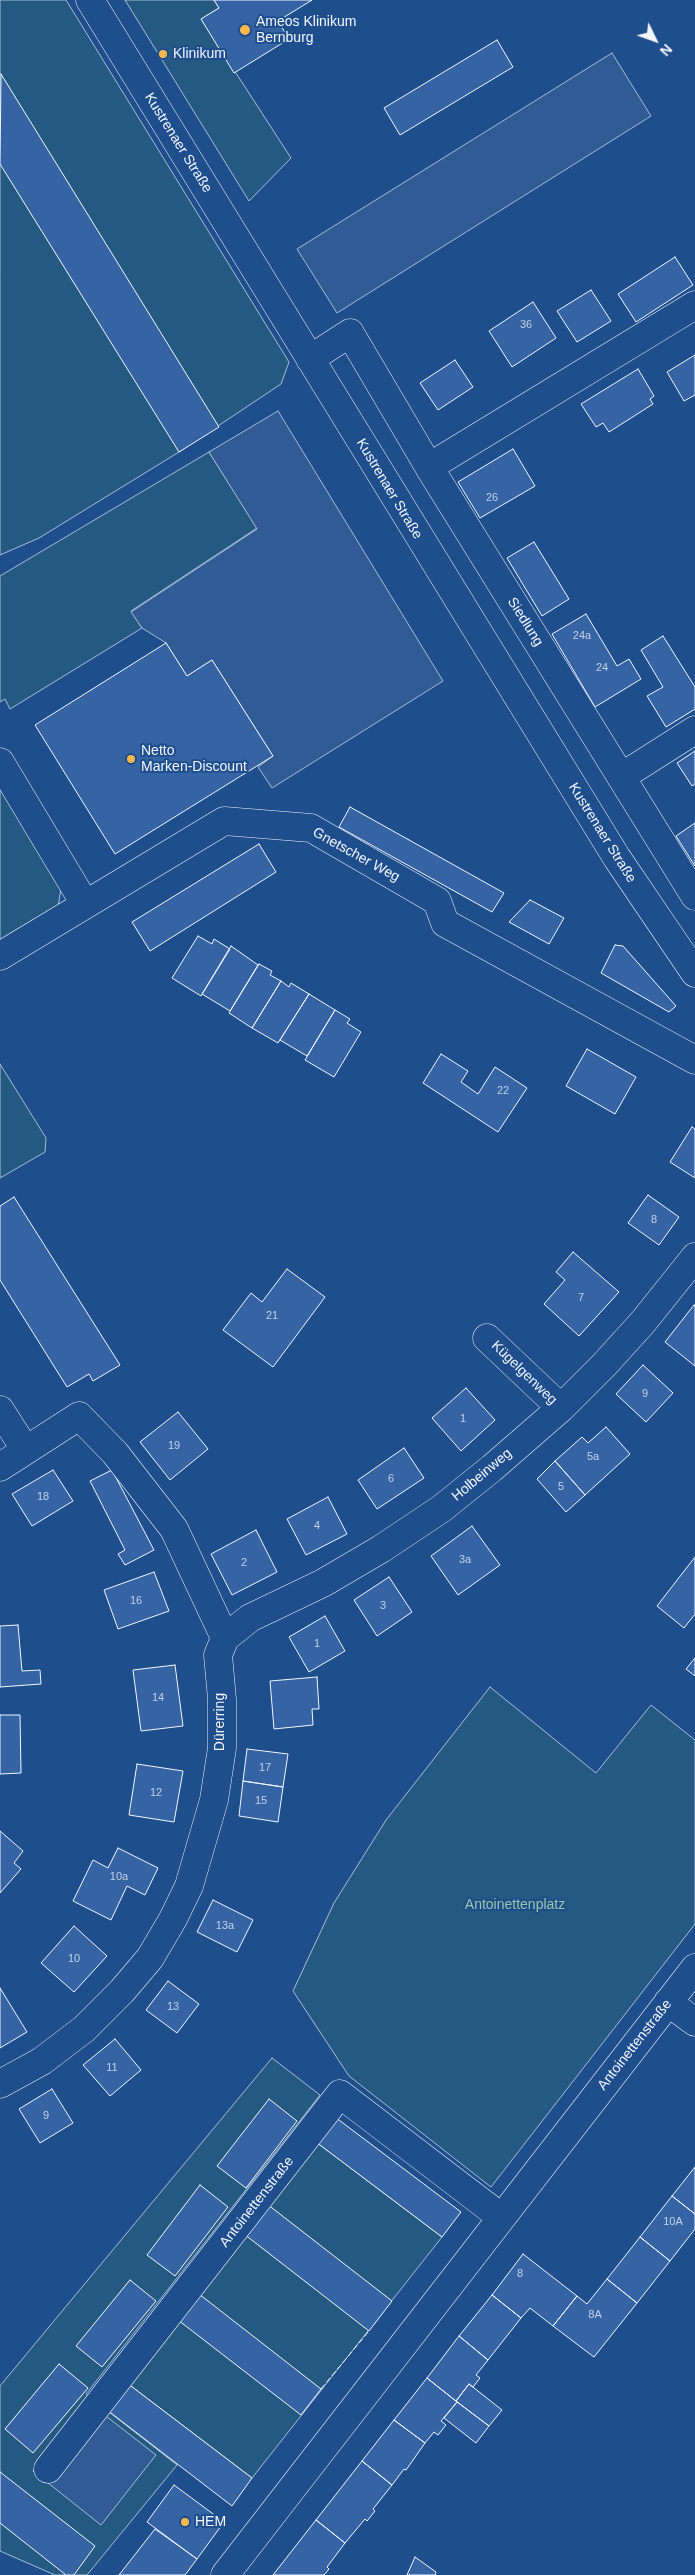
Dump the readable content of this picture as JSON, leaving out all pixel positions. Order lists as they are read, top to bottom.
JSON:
{
  "streets": {
    "street": [
      "Kustrenaer Straße",
      "Siedlung",
      "Gnetscher Weg",
      "Kügelgenweg",
      "Holbeinweg",
      "Dürerring",
      "Antoinettenstraße"
    ]
  },
  "crossings": [
    ["Kustrenaer Straße", "Siedlung"],
    ["Kügelgenweg", "Holbeinweg"],
    ["Holbeinweg", "Dürerring"]
  ],
  "parks": ["Antoinettenplatz"],
  "places": [
    "Ameos Klinikum Bernburg",
    "Klinikum",
    "Netto Marken-Discount",
    "HEM"
  ],
  "house_numbers": [
    "36",
    "26",
    "24a",
    "24",
    "22",
    "8",
    "7",
    "21",
    "9",
    "1",
    "19",
    "5a",
    "6",
    "5",
    "18",
    "4",
    "3a",
    "2",
    "16",
    "3",
    "1",
    "14",
    "17",
    "12",
    "15",
    "10a",
    "13a",
    "10",
    "13",
    "11",
    "9",
    "10A",
    "8",
    "8A"
  ],
  "north": "bottom right"
}
